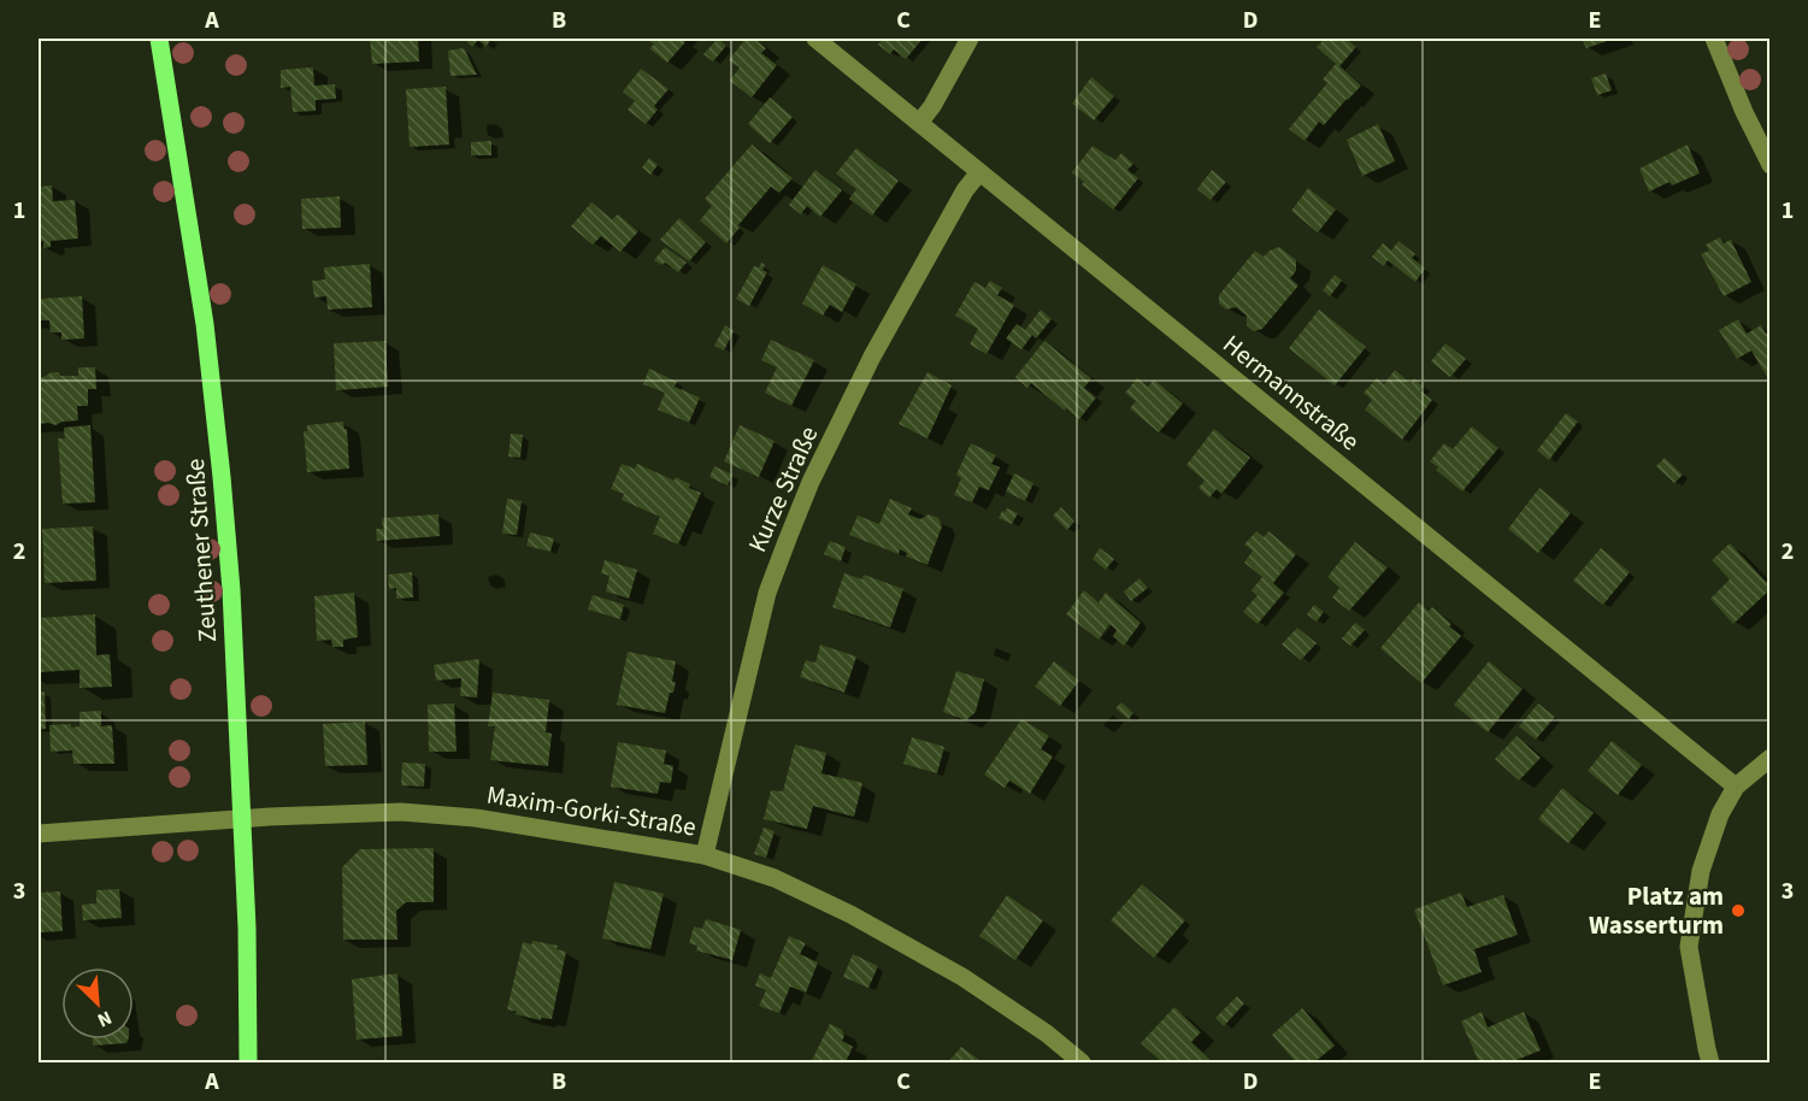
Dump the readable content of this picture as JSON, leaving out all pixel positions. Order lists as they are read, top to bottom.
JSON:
{
  "streets": {
    "main road": ["Zeuthener Straße"],
    "street": ["Hermannstraße", "Kurze Straße", "Maxim-Gorki-Straße"]
  },
  "crossings": [
    ["Hermannstraße", "Kurze Straße"],
    ["Kurze Straße", "Maxim-Gorki-Straße"],
    ["Zeuthener Straße", "Maxim-Gorki-Straße"]
  ],
  "places": ["Platz am Wasserturm"],
  "north": "bottom right",
  "grid": {
    "columns": [
      "A",
      "B",
      "C",
      "D",
      "E"
    ],
    "rows": ["1", "2", "3"]
  }
}
